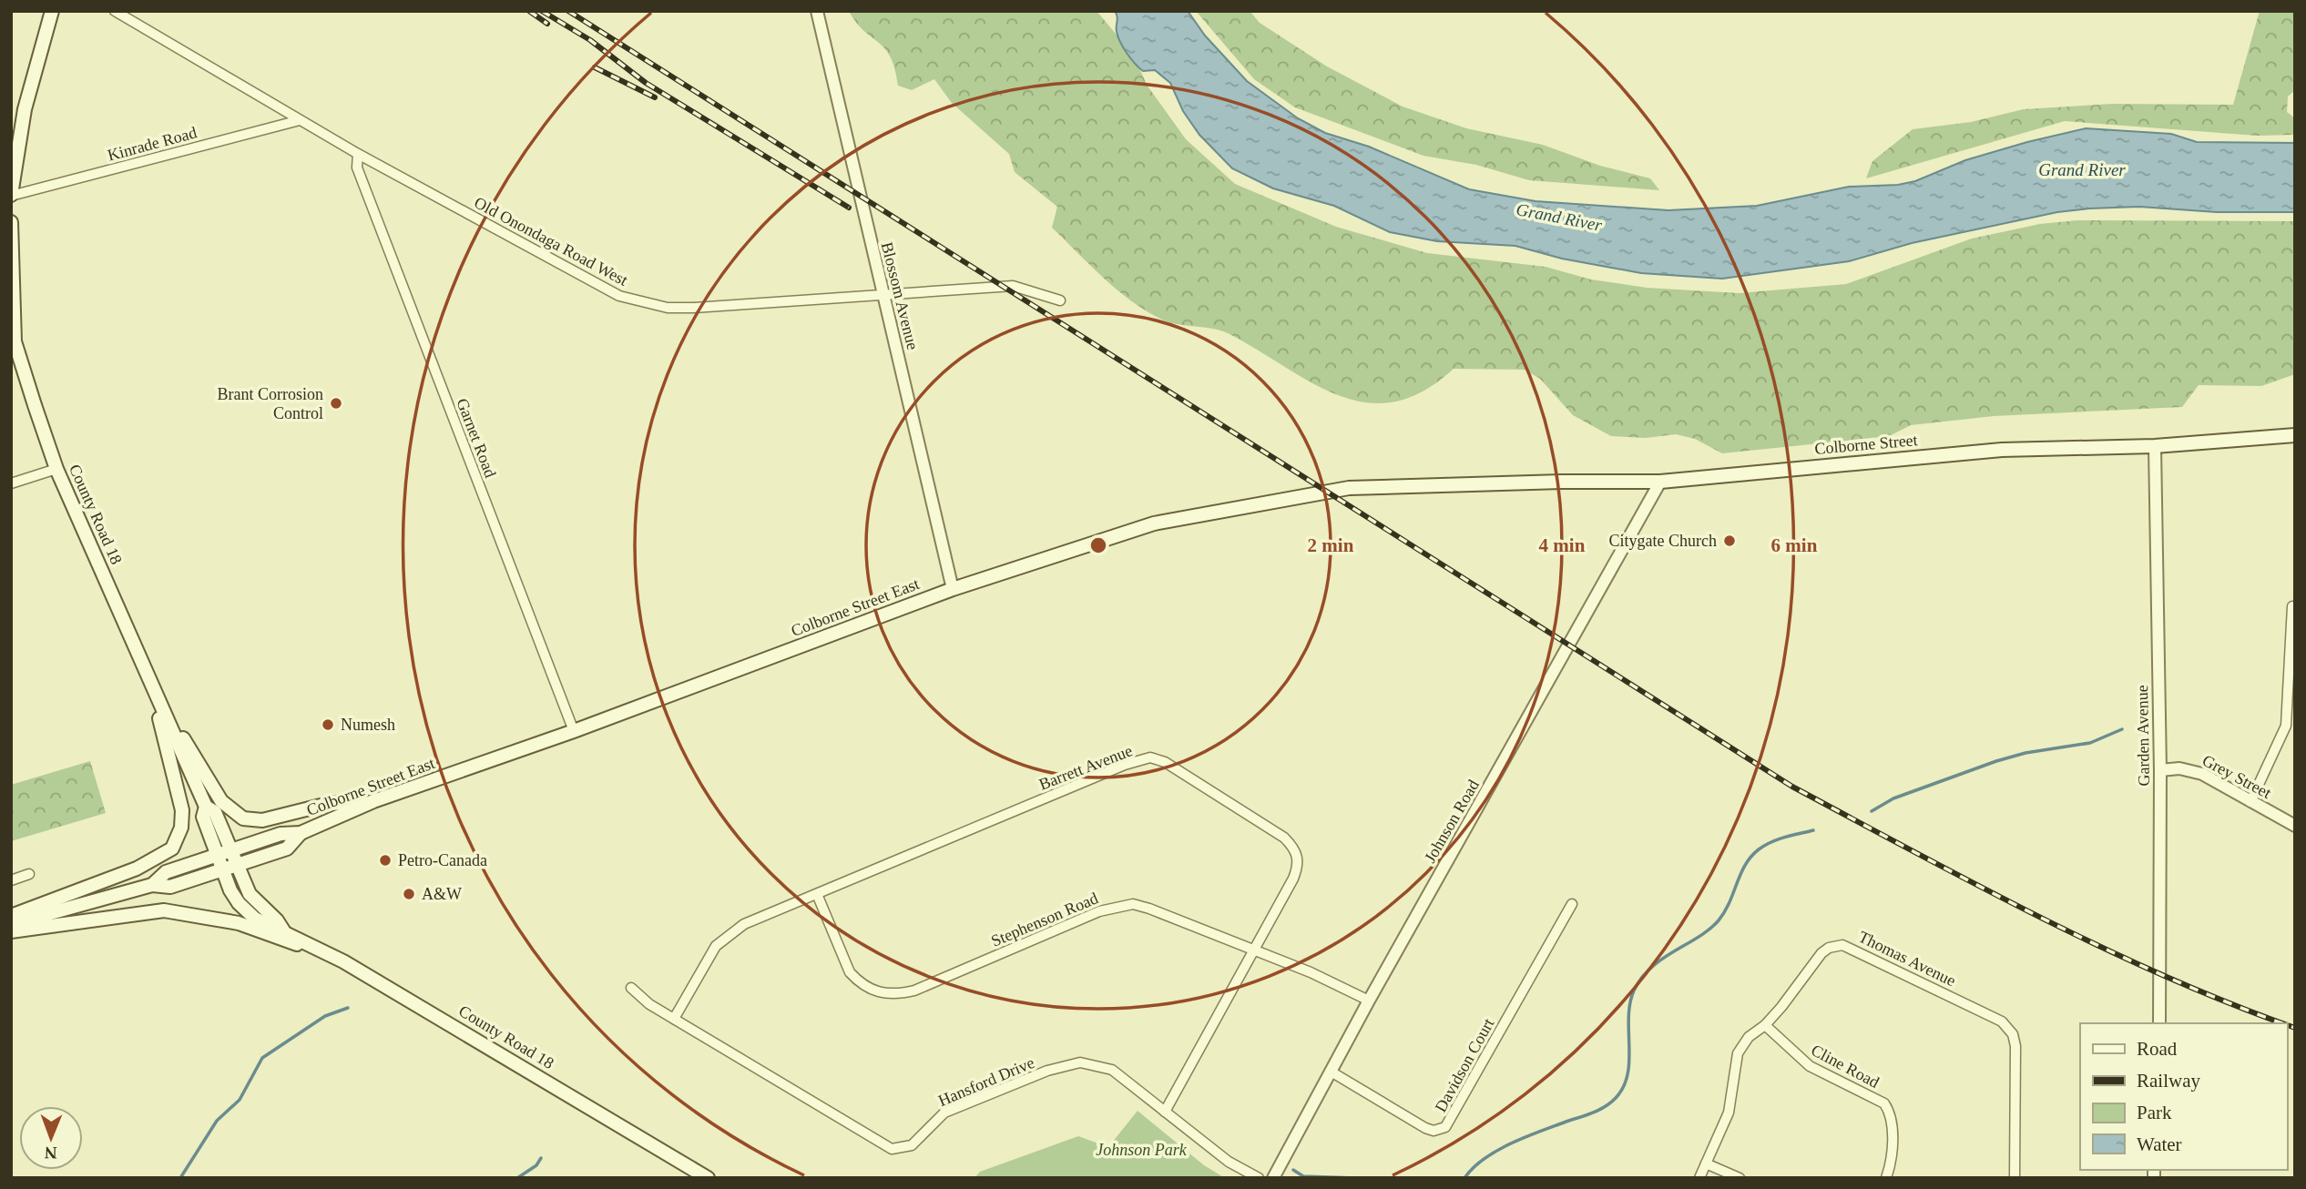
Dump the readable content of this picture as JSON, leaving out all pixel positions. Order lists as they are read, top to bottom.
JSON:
{
  "streets": {
    "main road": ["Colborne Street", "County Road 18", "Colborne Street East"],
    "street": [
      "Kinrade Road",
      "Old Onondaga Road West",
      "Blossom Avenue",
      "Garnet Road",
      "Garden Avenue",
      "Barrett Avenue",
      "Grey Street",
      "Johnson Road",
      "Stephenson Road",
      "Thomas Avenue",
      "Davidson Court",
      "Cline Road",
      "Hansford Drive"
    ]
  },
  "crossings": [
    ["Kinrade Road", "Old Onondaga Road West"],
    ["Old Onondaga Road West", "Blossom Avenue"],
    ["Old Onondaga Road West", "Garnet Road"],
    ["Blossom Avenue", "Colborne Street East"],
    ["Garnet Road", "Colborne Street East"],
    ["Colborne Street", "Colborne Street East"],
    ["Colborne Street", "Garden Avenue"],
    ["Colborne Street", "Johnson Road"],
    ["County Road 18", "Colborne Street East"],
    ["Garden Avenue", "Grey Street"],
    ["Barrett Avenue", "Stephenson Road"],
    ["Barrett Avenue", "Hansford Drive"],
    ["Johnson Road", "Stephenson Road"],
    ["Johnson Road", "Davidson Court"],
    ["Thomas Avenue", "Cline Road"]
  ],
  "water": ["Grand River"],
  "parks": ["Johnson Park"],
  "places": [
    "Brant Corrosion Control",
    "Citygate Church",
    "Numesh",
    "Petro-Canada",
    "A&W"
  ],
  "legend": [
    "Road",
    "Railway",
    "Park",
    "Water"
  ],
  "north": "bottom",
  "rings": ["2 min", "4 min", "6 min"]
}
